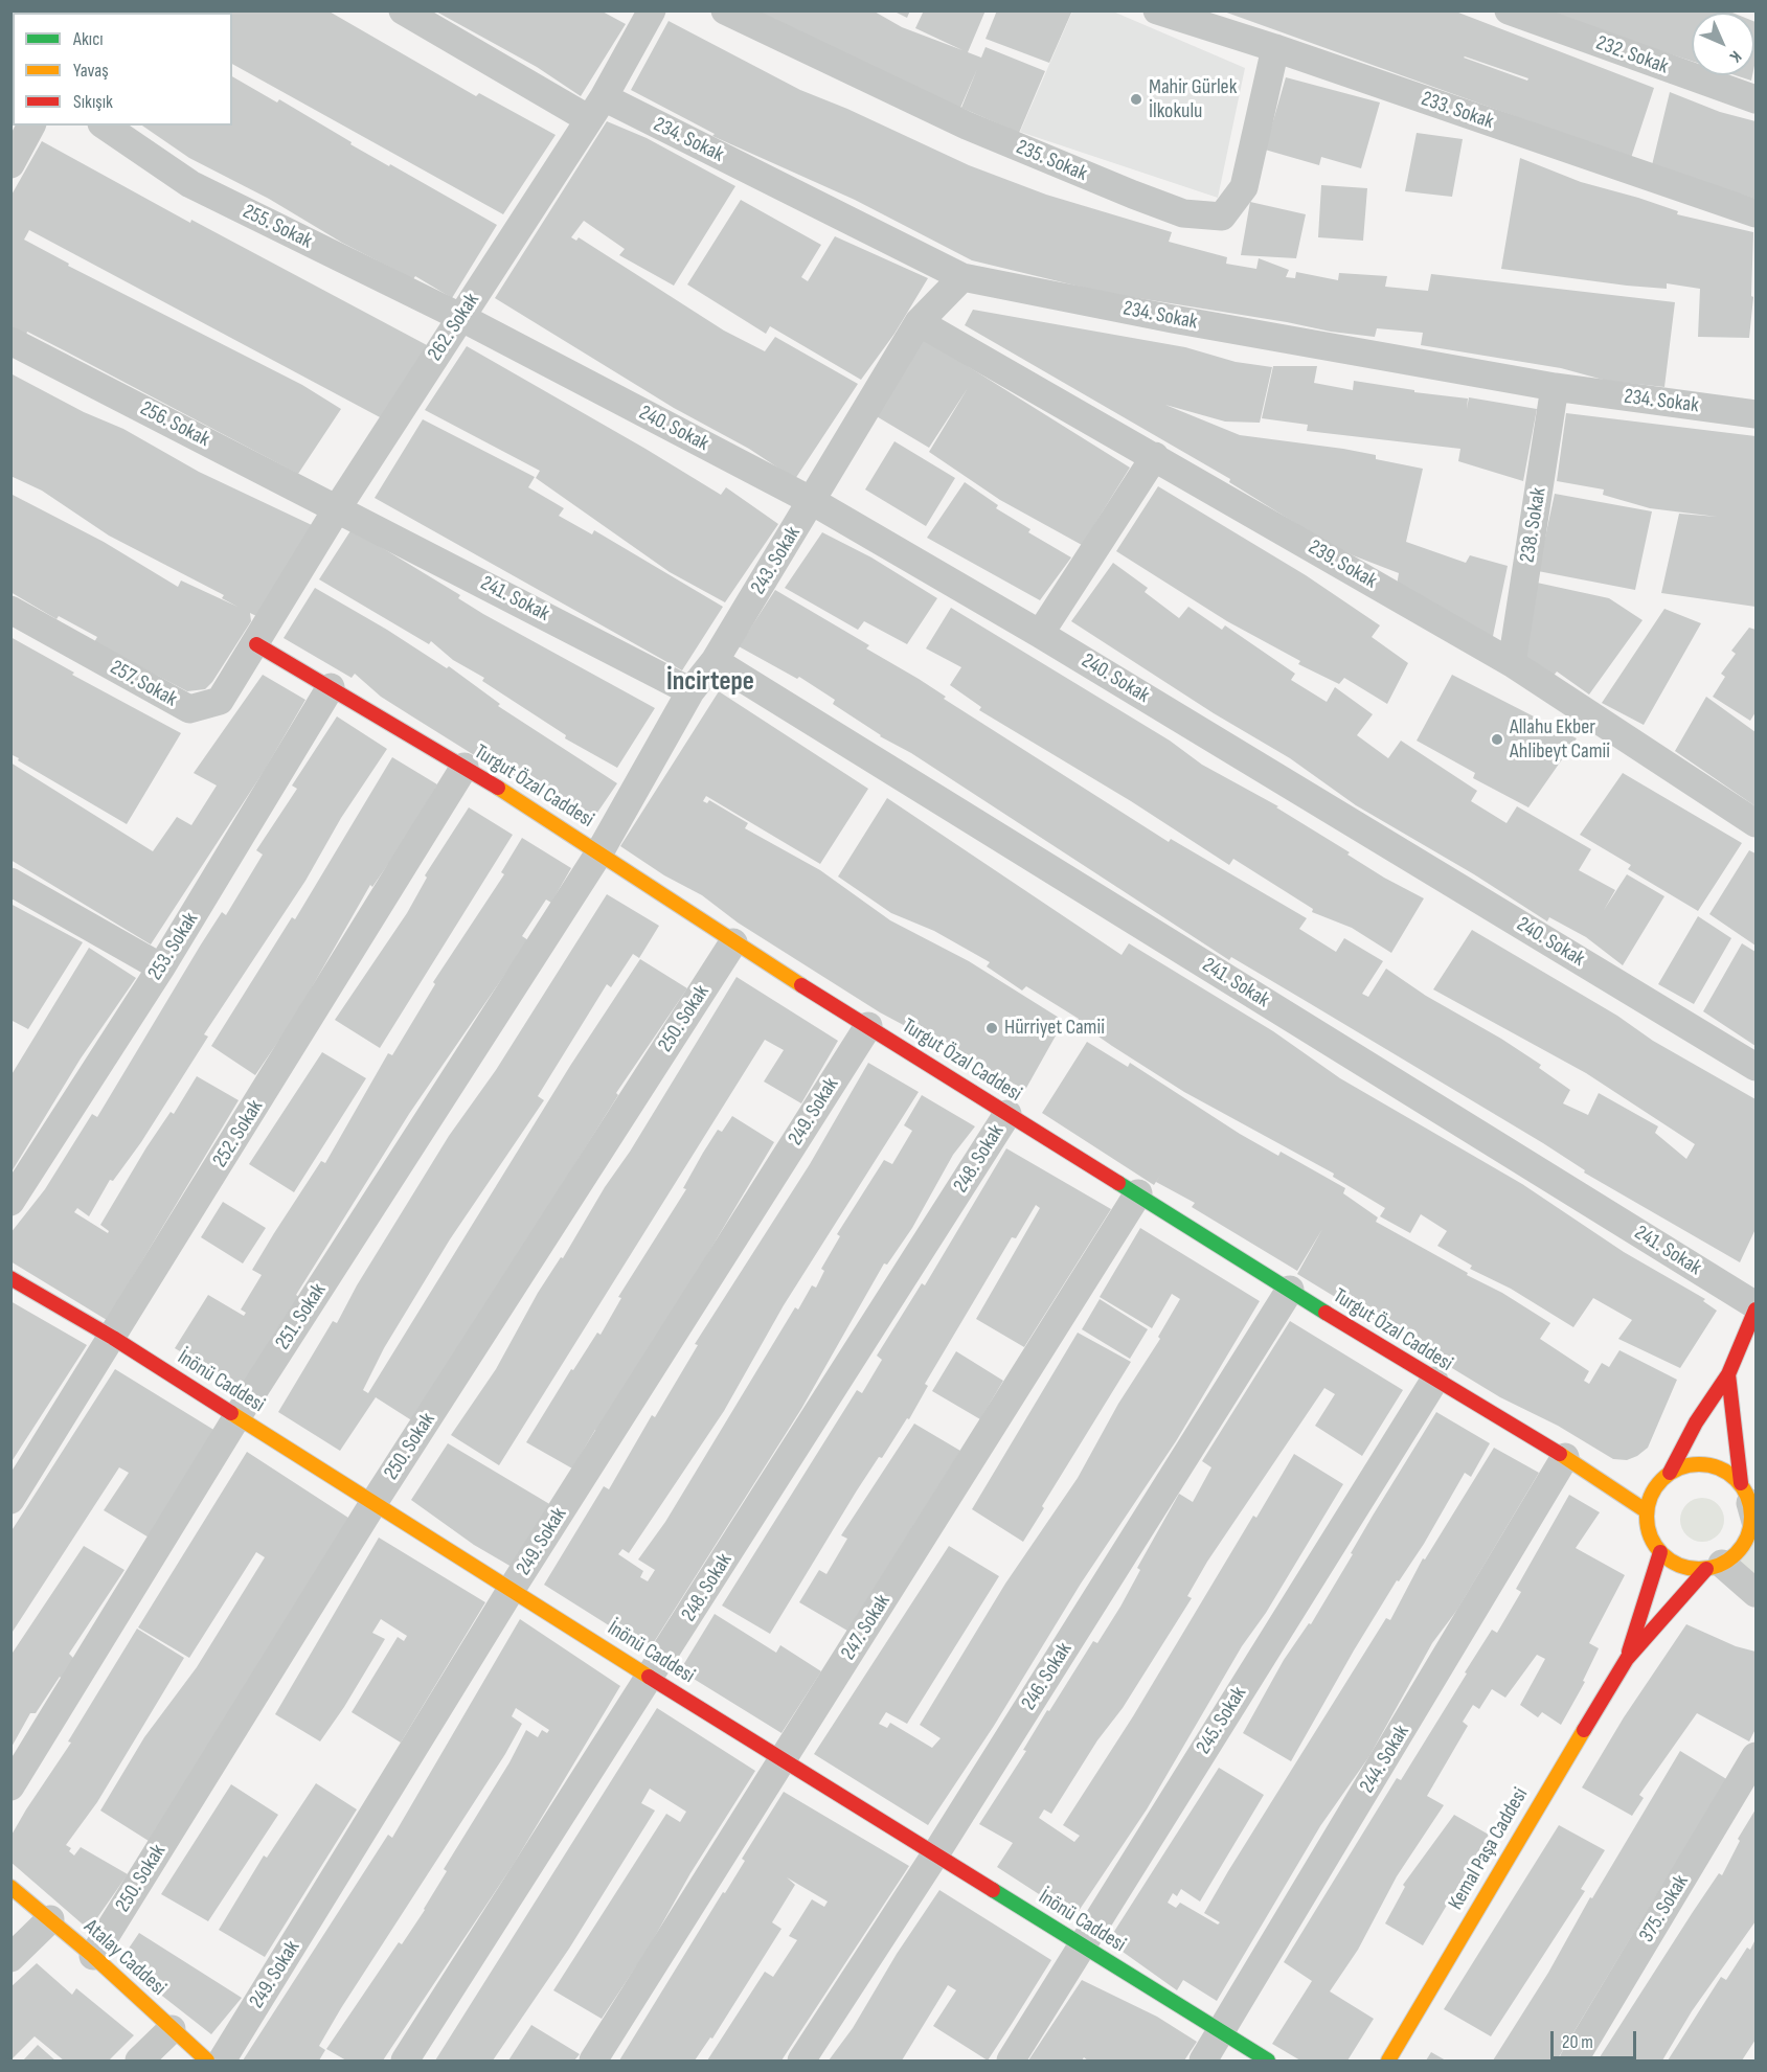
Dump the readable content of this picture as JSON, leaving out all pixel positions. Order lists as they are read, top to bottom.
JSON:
{
  "streets": {
    "street": [
      "232. Sokak",
      "233. Sokak",
      "234. Sokak",
      "235. Sokak",
      "255. Sokak",
      "262. Sokak",
      "256. Sokak",
      "240. Sokak",
      "238. Sokak",
      "243. Sokak",
      "239. Sokak",
      "241. Sokak",
      "257. Sokak",
      "Turgut Özal Caddesi",
      "253. Sokak",
      "250. Sokak",
      "249. Sokak",
      "252. Sokak",
      "248. Sokak",
      "251. Sokak",
      "İnönü Caddesi",
      "247. Sokak",
      "246. Sokak",
      "245. Sokak",
      "244. Sokak",
      "Kemal Paşa Caddesi",
      "375. Sokak",
      "Atalay Caddesi"
    ]
  },
  "crossings": [
    ["233. Sokak", "235. Sokak"],
    ["234. Sokak", "262. Sokak"],
    ["234. Sokak", "238. Sokak"],
    ["234. Sokak", "243. Sokak"],
    ["255. Sokak", "262. Sokak"],
    ["255. Sokak", "240. Sokak"],
    ["262. Sokak", "256. Sokak"],
    ["262. Sokak", "240. Sokak"],
    ["262. Sokak", "241. Sokak"],
    ["262. Sokak", "257. Sokak"],
    ["262. Sokak", "Turgut Özal Caddesi"],
    ["256. Sokak", "241. Sokak"],
    ["240. Sokak", "243. Sokak"],
    ["238. Sokak", "239. Sokak"],
    ["243. Sokak", "239. Sokak"],
    ["243. Sokak", "241. Sokak"],
    ["243. Sokak", "Turgut Özal Caddesi"],
    ["243. Sokak", "251. Sokak"],
    ["257. Sokak", "Turgut Özal Caddesi"],
    ["Turgut Özal Caddesi", "253. Sokak"],
    ["Turgut Özal Caddesi", "250. Sokak"],
    ["Turgut Özal Caddesi", "249. Sokak"],
    ["Turgut Özal Caddesi", "252. Sokak"],
    ["Turgut Özal Caddesi", "248. Sokak"],
    ["Turgut Özal Caddesi", "251. Sokak"],
    ["Turgut Özal Caddesi", "247. Sokak"],
    ["Turgut Özal Caddesi", "246. Sokak"],
    ["Turgut Özal Caddesi", "245. Sokak"],
    ["Turgut Özal Caddesi", "244. Sokak"],
    ["Turgut Özal Caddesi", "Kemal Paşa Caddesi"],
    ["250. Sokak", "İnönü Caddesi"],
    ["250. Sokak", "Atalay Caddesi"],
    ["249. Sokak", "İnönü Caddesi"],
    ["252. Sokak", "İnönü Caddesi"],
    ["248. Sokak", "İnönü Caddesi"],
    ["251. Sokak", "İnönü Caddesi"],
    ["İnönü Caddesi", "247. Sokak"],
    ["İnönü Caddesi", "246. Sokak"],
    ["İnönü Caddesi", "245. Sokak"],
    ["İnönü Caddesi", "244. Sokak"]
  ],
  "districts": ["İncirtepe"],
  "places": ["Mahir Gürlek İlkokulu", "Allahu Ekber Ahlibeyt Camii", "Hürriyet Camii"],
  "legend": ["Akıcı", "Yavaş", "Sıkışık"],
  "scale_bar": "20 m",
  "north": "bottom right"
}
